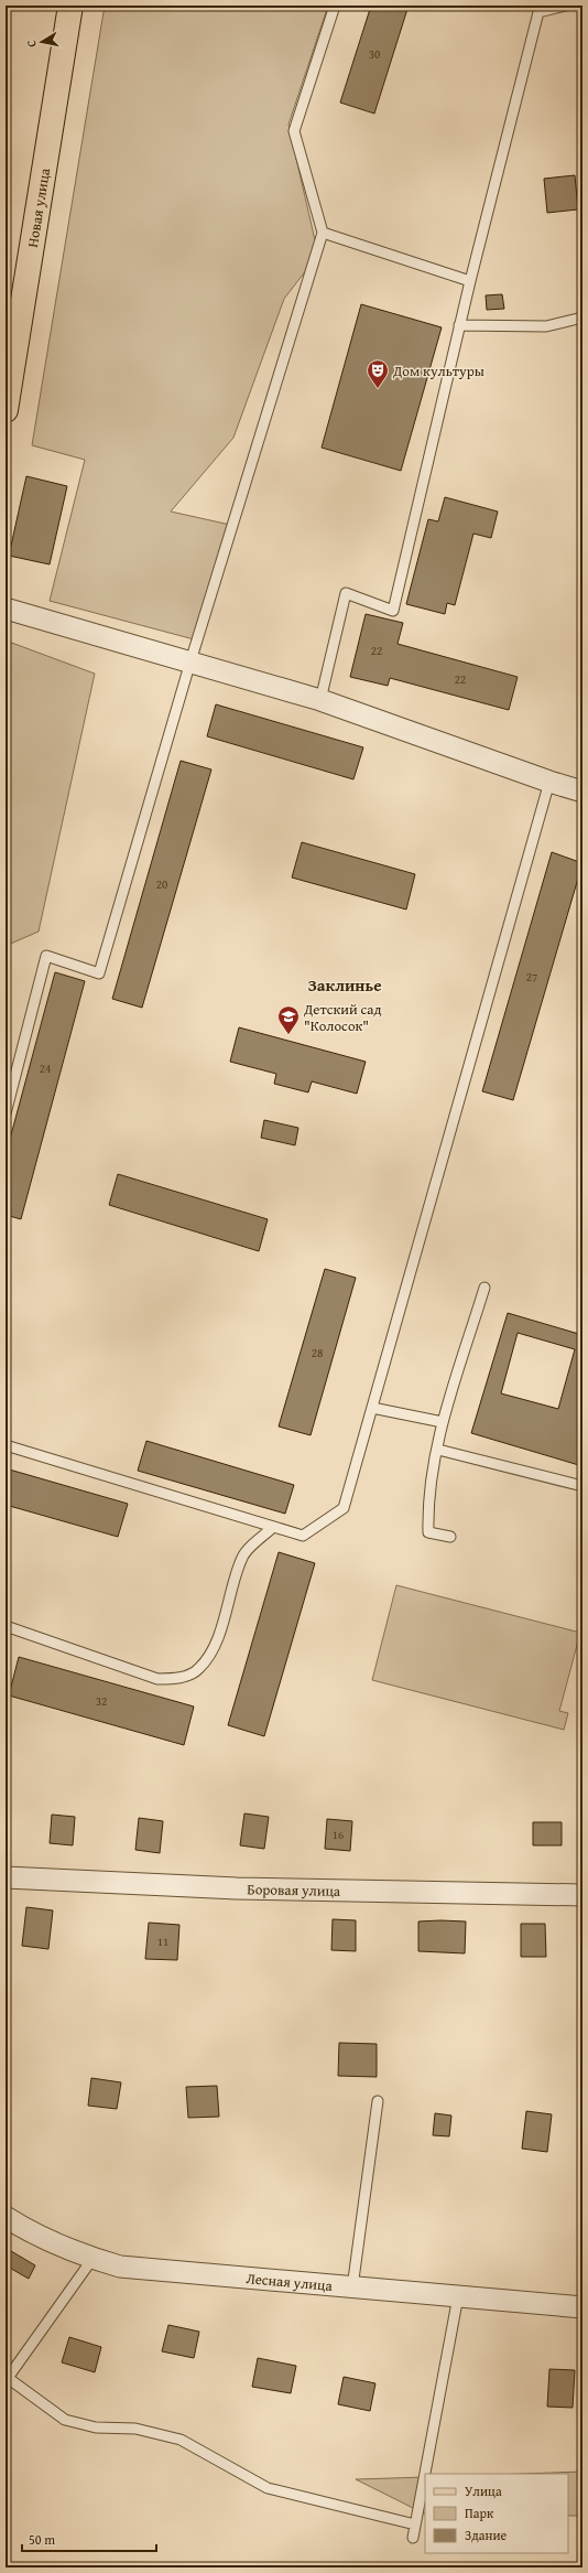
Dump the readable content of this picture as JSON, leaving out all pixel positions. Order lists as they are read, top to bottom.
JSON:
{
  "streets": {
    "main road": ["Новая улица"],
    "street": ["Боровая улица", "Лесная улица"]
  },
  "districts": ["Заклинье"],
  "places": {
    "theatre": ["Дом культуры"],
    "school or university": ["Детский сад \"Колосок\""]
  },
  "house_numbers": [
    "30",
    "22",
    "22",
    "20",
    "27",
    "24",
    "28",
    "32",
    "16",
    "11"
  ],
  "legend": ["Улица", "Парк", "Здание"],
  "scale_bar": "50 m",
  "north": "left"
}
